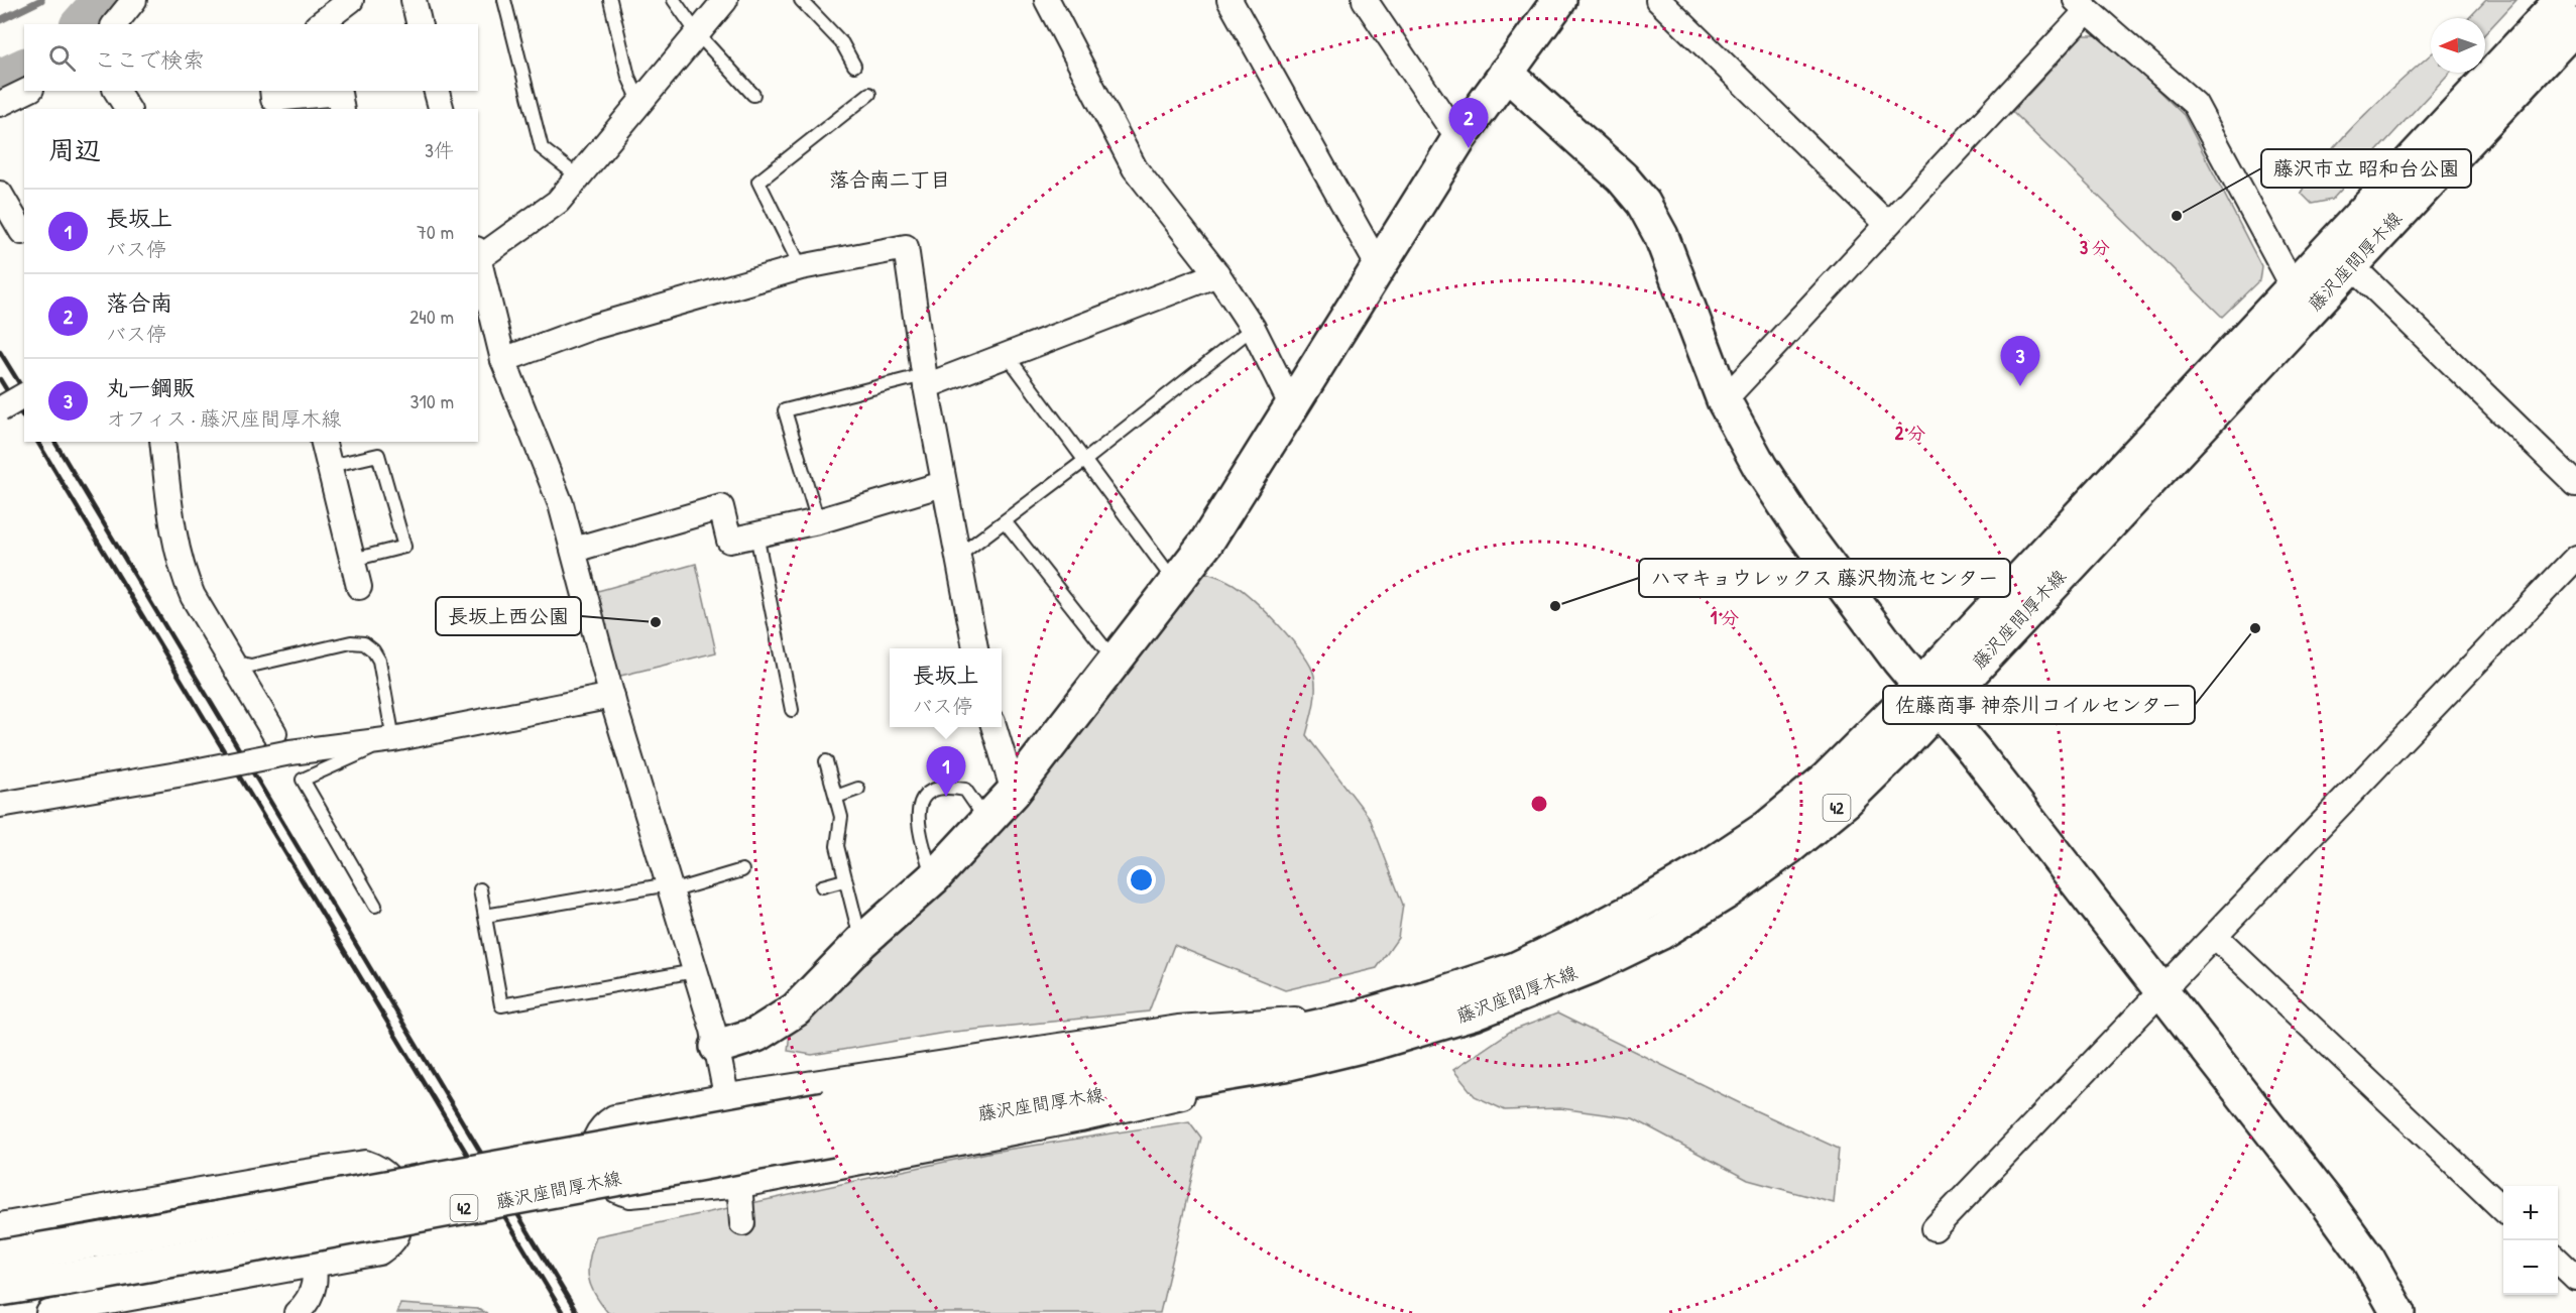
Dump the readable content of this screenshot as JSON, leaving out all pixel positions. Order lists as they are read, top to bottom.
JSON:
{
  "streets": {
    "main road": ["藤沢座間厚木線", "42"]
  },
  "districts": ["落合南二丁目"],
  "places": [
    "藤沢市立 昭和台公園",
    "ハマキョウレックス 藤沢物流センター",
    "長坂上西公園",
    "佐藤商事 神奈川コイルセンター"
  ],
  "north": "left",
  "page": {
    "search": "ここで検索",
    "pins": ["2", "3", "1"],
    "heading": ["周辺", "3件"],
    "list": [
      {
        "mark": "1",
        "name": "長坂上",
        "note": "バス停",
        "value": "70 m"
      },
      {
        "mark": "2",
        "name": "落合南",
        "note": "バス停",
        "value": "240 m"
      },
      {
        "mark": "3",
        "name": "丸一鋼販",
        "note": "オフィス · 藤沢座間厚木線",
        "value": "310 m"
      }
    ],
    "popup": ["長坂上", "バス停"],
    "map_buttons": ["+", "−"]
  },
  "rings": ["3 分", "2 分", "1 分"]
}
